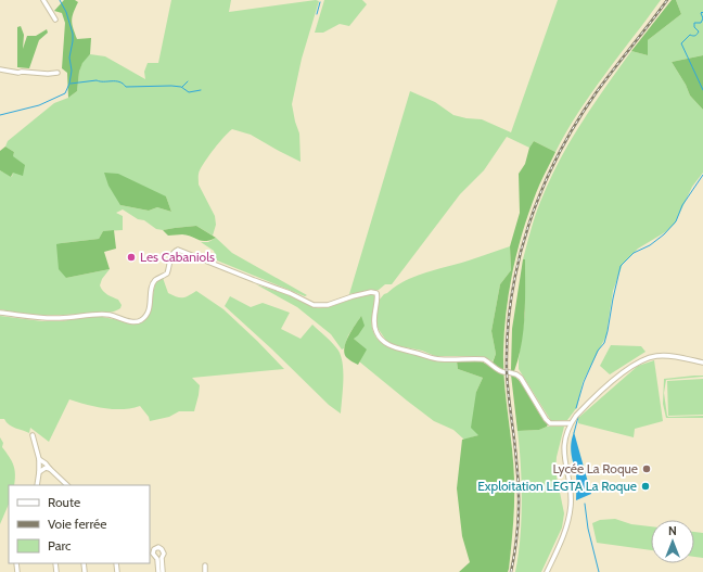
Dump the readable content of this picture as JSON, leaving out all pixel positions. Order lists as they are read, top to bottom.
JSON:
{
  "places": ["Les Cabaniols", "Lycée La Roque", "Exploitation LEGTA La Roque"],
  "legend": ["Route", "Voie ferrée", "Parc"],
  "north": "top"
}
